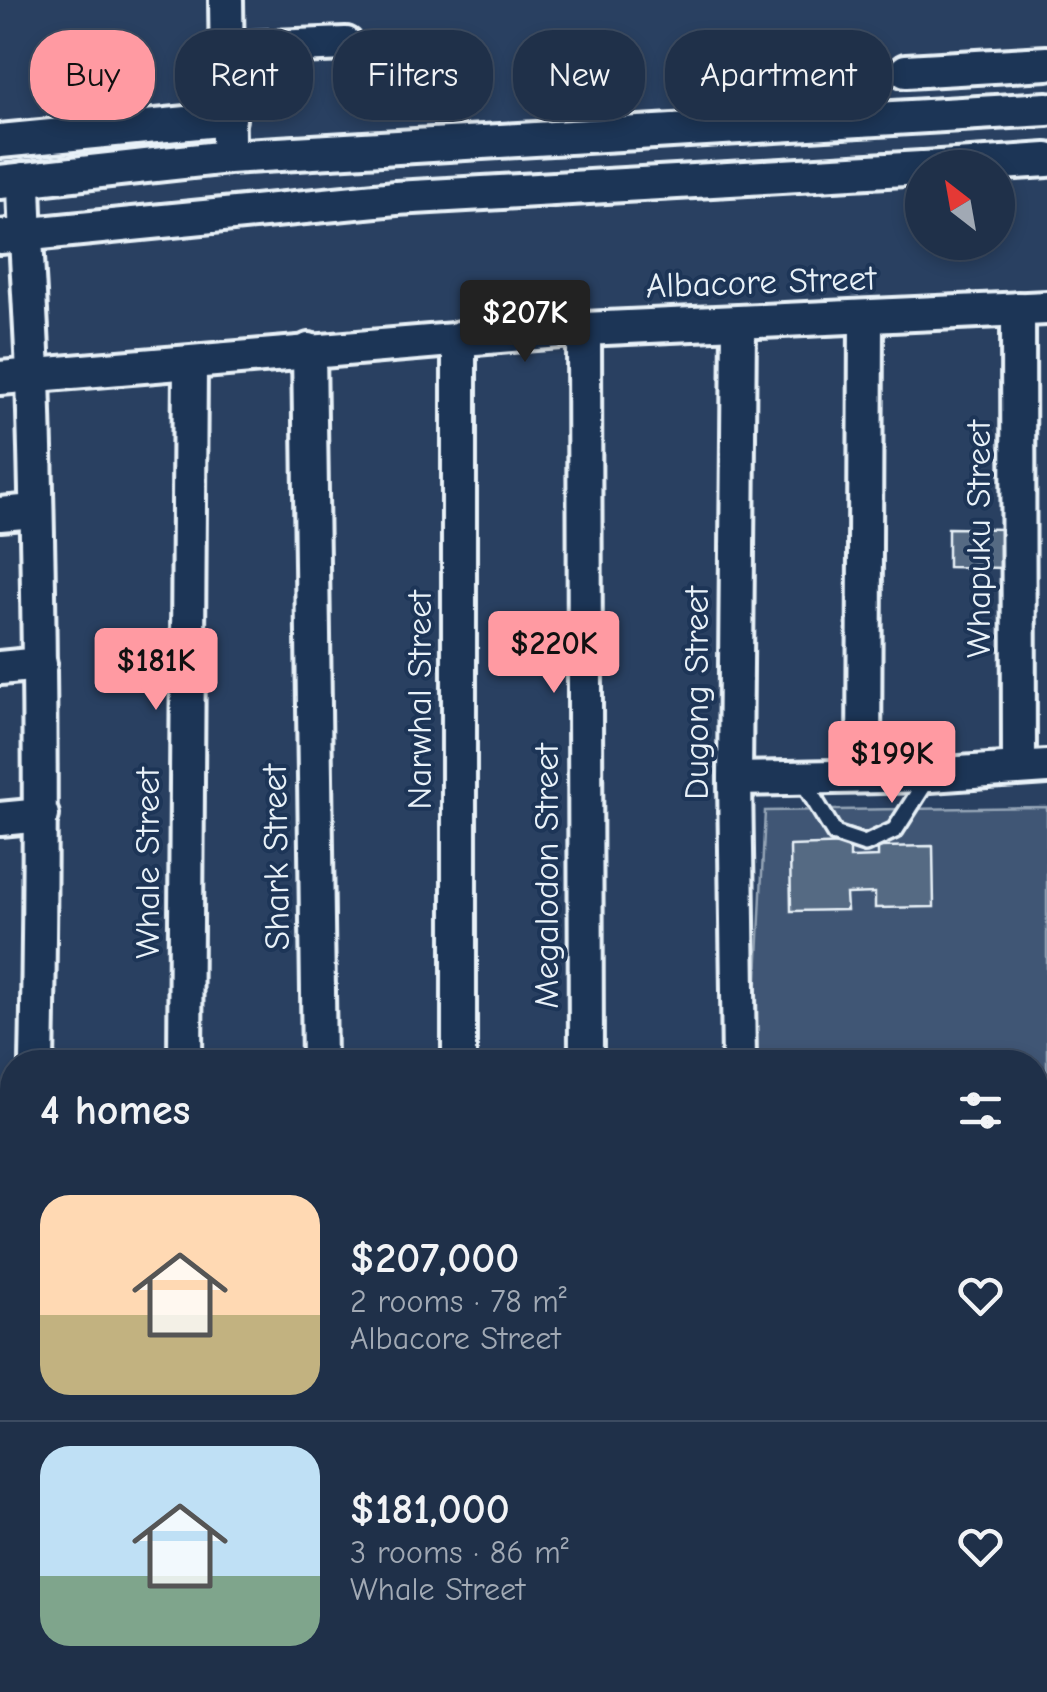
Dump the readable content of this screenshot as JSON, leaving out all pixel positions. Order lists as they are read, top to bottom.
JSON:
{
  "streets": {
    "street": [
      "Albacore Street",
      "Whapuku Street",
      "Dugong Street",
      "Narwhal Street",
      "Shark Street",
      "Whale Street",
      "Megalodon Street"
    ]
  },
  "crossings": [
    ["Albacore Street", "Whapuku Street"],
    ["Albacore Street", "Dugong Street"],
    ["Albacore Street", "Narwhal Street"],
    ["Albacore Street", "Shark Street"],
    ["Albacore Street", "Whale Street"],
    ["Albacore Street", "Megalodon Street"]
  ],
  "north": "top left",
  "page": {
    "chip": [
      "Buy",
      "Rent",
      "Filters",
      "New",
      "Apartment"
    ],
    "price": [
      "$207K",
      "$220K",
      "$181K",
      "$199K"
    ],
    "heading": "4 homes",
    "list": [
      {
        "name": "$207,000",
        "note": "2 rooms · 78 m² · Albacore Street"
      },
      {
        "name": "$181,000",
        "note": "3 rooms · 86 m² · Whale Street"
      }
    ]
  }
}
